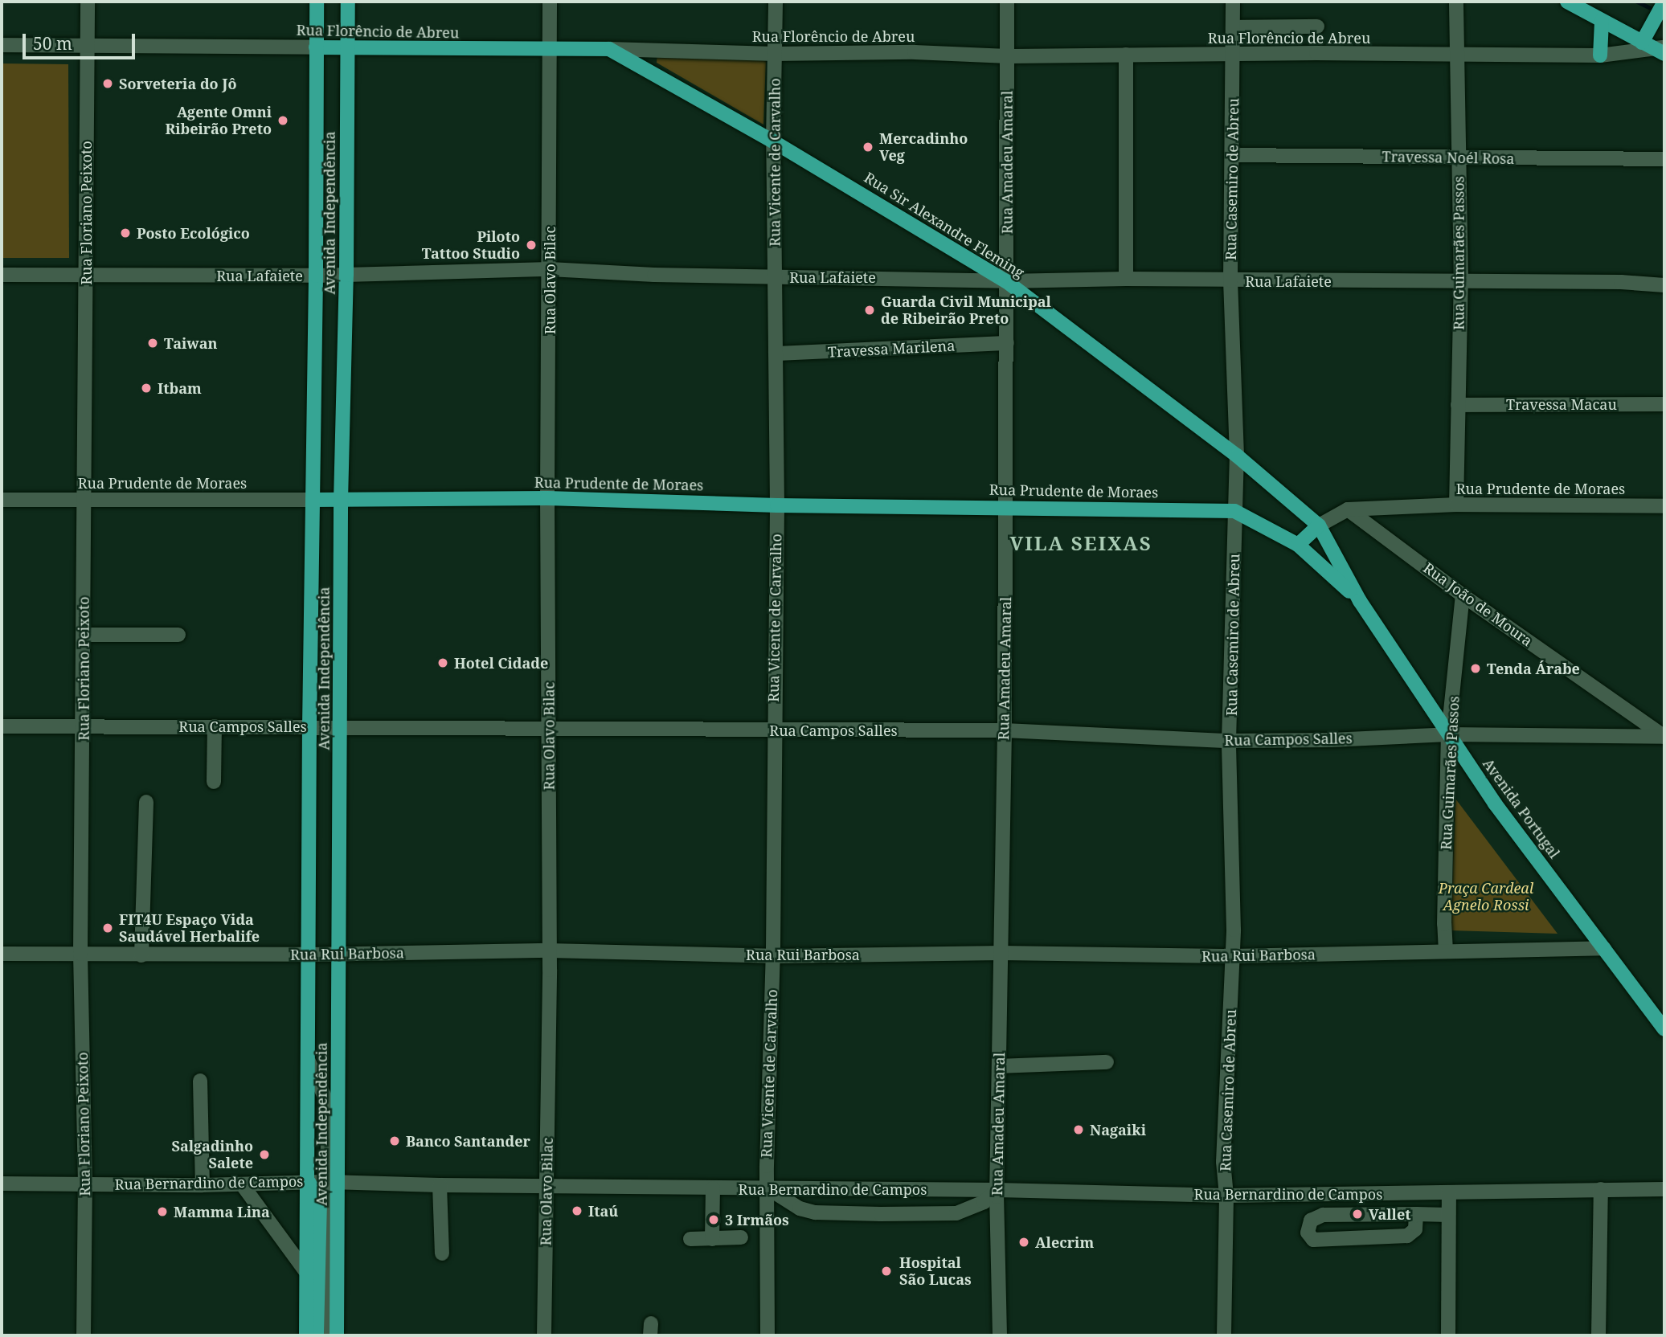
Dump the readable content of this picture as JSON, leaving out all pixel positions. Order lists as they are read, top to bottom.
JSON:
{
  "streets": {
    "main road": [
      "Rua Florêncio de Abreu",
      "Avenida Independência",
      "Rua Sir Alexandre Fleming",
      "Rua Prudente de Moraes",
      "Avenida Portugal"
    ],
    "street": [
      "Travessa Noél Rosa",
      "Rua Vicente de Carvalho",
      "Rua Amadeu Amaral",
      "Rua Casemiro de Abreu",
      "Rua Floriano Peixoto",
      "Rua Guimarães Passos",
      "Rua Lafaiete",
      "Rua Olavo Bilac",
      "Travessa Marilena",
      "Travessa Macau",
      "Rua João de Moura",
      "Rua Campos Salles",
      "Rua Rui Barbosa",
      "Rua Bernardino de Campos"
    ]
  },
  "crossings": [
    ["Rua Florêncio de Abreu", "Rua Vicente de Carvalho"],
    ["Rua Florêncio de Abreu", "Rua Amadeu Amaral"],
    ["Rua Florêncio de Abreu", "Rua Casemiro de Abreu"],
    ["Rua Florêncio de Abreu", "Rua Floriano Peixoto"],
    ["Rua Florêncio de Abreu", "Avenida Independência"],
    ["Rua Florêncio de Abreu", "Rua Sir Alexandre Fleming"],
    ["Rua Florêncio de Abreu", "Rua Guimarães Passos"],
    ["Rua Florêncio de Abreu", "Rua Olavo Bilac"],
    ["Travessa Noél Rosa", "Rua Casemiro de Abreu"],
    ["Travessa Noél Rosa", "Rua Guimarães Passos"],
    ["Rua Vicente de Carvalho", "Rua Sir Alexandre Fleming"],
    ["Rua Vicente de Carvalho", "Rua Lafaiete"],
    ["Rua Vicente de Carvalho", "Travessa Marilena"],
    ["Rua Vicente de Carvalho", "Rua Prudente de Moraes"],
    ["Rua Vicente de Carvalho", "Rua Campos Salles"],
    ["Rua Vicente de Carvalho", "Rua Rui Barbosa"],
    ["Rua Vicente de Carvalho", "Rua Bernardino de Campos"],
    ["Rua Amadeu Amaral", "Rua Sir Alexandre Fleming"],
    ["Rua Amadeu Amaral", "Rua Lafaiete"],
    ["Rua Amadeu Amaral", "Travessa Marilena"],
    ["Rua Amadeu Amaral", "Rua Prudente de Moraes"],
    ["Rua Amadeu Amaral", "Rua Campos Salles"],
    ["Rua Amadeu Amaral", "Rua Rui Barbosa"],
    ["Rua Amadeu Amaral", "Rua Bernardino de Campos"],
    ["Rua Casemiro de Abreu", "Rua Sir Alexandre Fleming"],
    ["Rua Casemiro de Abreu", "Rua Lafaiete"],
    ["Rua Casemiro de Abreu", "Rua Prudente de Moraes"],
    ["Rua Casemiro de Abreu", "Rua Campos Salles"],
    ["Rua Casemiro de Abreu", "Avenida Portugal"],
    ["Rua Casemiro de Abreu", "Rua Rui Barbosa"],
    ["Rua Casemiro de Abreu", "Rua Bernardino de Campos"],
    ["Rua Floriano Peixoto", "Rua Lafaiete"],
    ["Rua Floriano Peixoto", "Rua Prudente de Moraes"],
    ["Rua Floriano Peixoto", "Rua Campos Salles"],
    ["Rua Floriano Peixoto", "Rua Rui Barbosa"],
    ["Rua Floriano Peixoto", "Rua Bernardino de Campos"],
    ["Avenida Independência", "Rua Lafaiete"],
    ["Avenida Independência", "Rua Prudente de Moraes"],
    ["Avenida Independência", "Rua Campos Salles"],
    ["Avenida Independência", "Rua Rui Barbosa"],
    ["Avenida Independência", "Rua Bernardino de Campos"],
    ["Rua Sir Alexandre Fleming", "Rua Lafaiete"],
    ["Rua Sir Alexandre Fleming", "Rua Prudente de Moraes"],
    ["Rua Sir Alexandre Fleming", "Avenida Portugal"],
    ["Rua Guimarães Passos", "Rua Lafaiete"],
    ["Rua Guimarães Passos", "Travessa Macau"],
    ["Rua Guimarães Passos", "Rua Prudente de Moraes"],
    ["Rua Guimarães Passos", "Rua João de Moura"],
    ["Rua Guimarães Passos", "Rua Campos Salles"],
    ["Rua Guimarães Passos", "Avenida Portugal"],
    ["Rua Guimarães Passos", "Rua Rui Barbosa"],
    ["Rua Lafaiete", "Rua Olavo Bilac"],
    ["Rua Olavo Bilac", "Rua Prudente de Moraes"],
    ["Rua Olavo Bilac", "Rua Campos Salles"],
    ["Rua Olavo Bilac", "Rua Rui Barbosa"],
    ["Rua Olavo Bilac", "Rua Bernardino de Campos"],
    ["Rua Prudente de Moraes", "Rua João de Moura"],
    ["Rua Prudente de Moraes", "Avenida Portugal"],
    ["Rua João de Moura", "Rua Campos Salles"],
    ["Rua Campos Salles", "Avenida Portugal"],
    ["Avenida Portugal", "Rua Rui Barbosa"]
  ],
  "districts": ["VILA SEIXAS"],
  "parks": ["Praça Cardeal Agnelo Rossi"],
  "places": [
    "Sorveteria do Jô",
    "Agente Omni Ribeirão Preto",
    "Mercadinho Veg",
    "Posto Ecológico",
    "Piloto Tattoo Studio",
    "Guarda Civil Municipal de Ribeirão Preto",
    "Taiwan",
    "Itbam",
    "Hotel Cidade",
    "Tenda Árabe",
    "FIT4U Espaço Vida Saudável Herbalife",
    "Nagaiki",
    "Banco Santander",
    "Salgadinho Salete",
    "Itaú",
    "Mamma Lina",
    "Vallet",
    "3 Irmãos",
    "Alecrim",
    "Hospital São Lucas"
  ],
  "scale_bar": "50 m"
}
